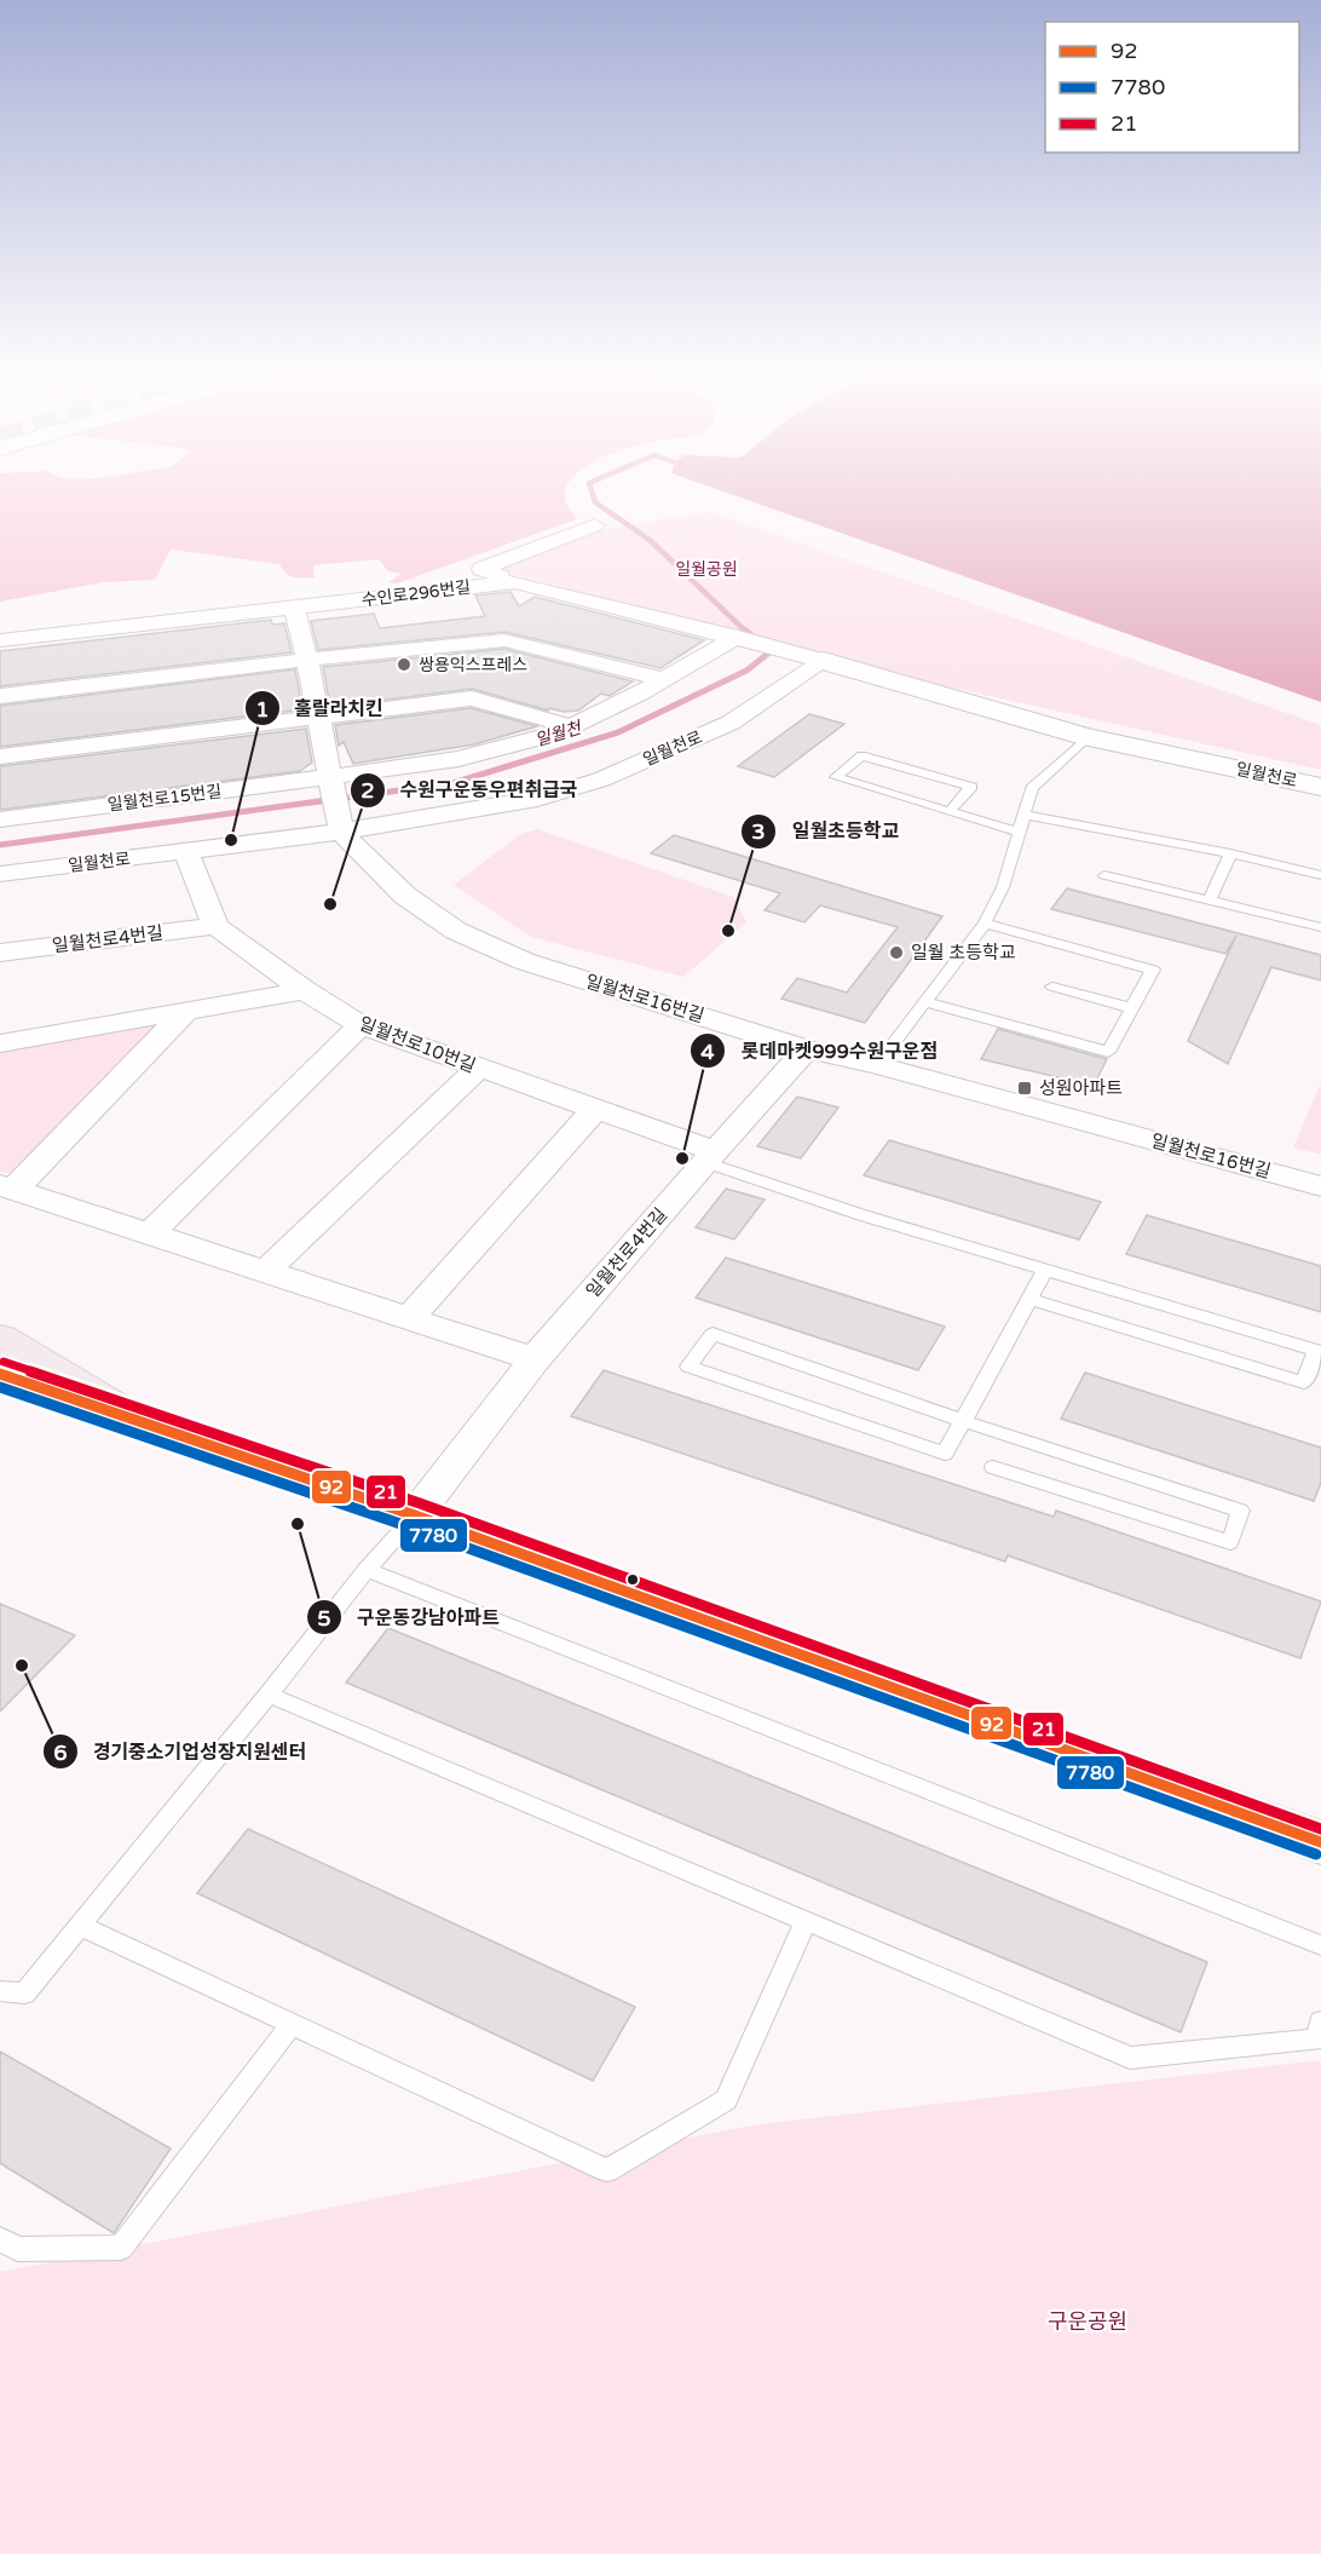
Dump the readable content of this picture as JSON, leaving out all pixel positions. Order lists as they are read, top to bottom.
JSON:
{
  "streets": {
    "street": [
      "수인로296번길",
      "일월천로",
      "일월천로15번길",
      "일월천로4번길",
      "일월천로16번길",
      "일월천로10번길"
    ]
  },
  "crossings": [
    ["수인로296번길", "일월천로"],
    ["수인로296번길", "일월천로15번길"],
    ["일월천로", "일월천로15번길"],
    ["일월천로", "일월천로16번길"],
    ["일월천로15번길", "일월천로16번길"],
    ["일월천로4번길", "일월천로16번길"],
    ["일월천로4번길", "일월천로10번길"]
  ],
  "water": ["일월천"],
  "parks": ["일월공원", "구운공원"],
  "places": {
    "other": [
      "쌍용익스프레스",
      "훌랄라치킨",
      "수원구운동우편취급국",
      "일월초등학교",
      "일월 초등학교",
      "롯데마켓999수원구운점",
      "구운동강남아파트",
      "경기중소기업성장지원센터"
    ],
    "transit": ["성원아파트"]
  },
  "lines": ["transit line 21", "transit line 92", "transit line 7780"],
  "legend": ["92", "7780", "21"]
}
